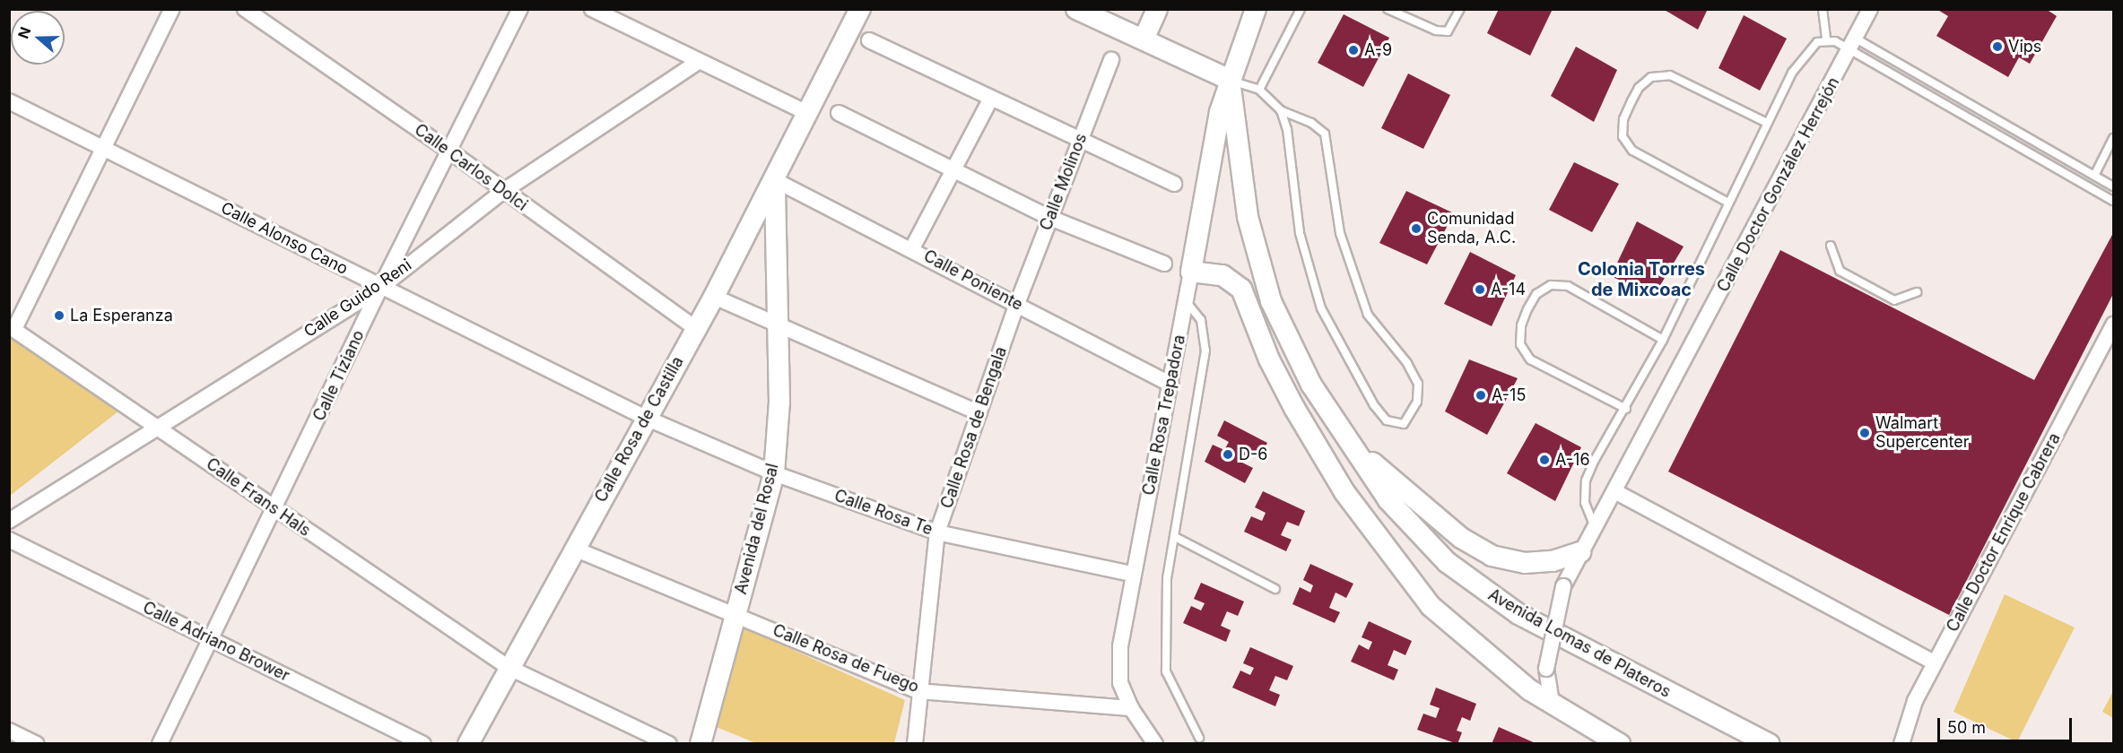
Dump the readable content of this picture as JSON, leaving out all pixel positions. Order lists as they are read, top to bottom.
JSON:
{
  "streets": {
    "main road": [
      "Calle Rosa Trepadora",
      "Calle Rosa de Castilla",
      "Avenida del Rosal",
      "Avenida Lomas de Plateros"
    ],
    "street": [
      "Calle Carlos Dolci",
      "Calle Molinos",
      "Calle Doctor González Herrejón",
      "Calle Alonso Cano",
      "Calle Poniente",
      "Calle Guido Reni",
      "Calle Tiziano",
      "Calle Rosa de Bengala",
      "Calle Frans Hals",
      "Calle Rosa Te",
      "Calle Doctor Enrique Cabrera",
      "Calle Adriano Brower",
      "Calle Rosa de Fuego"
    ]
  },
  "crossings": [
    ["Calle Carlos Dolci", "Calle Guido Reni"],
    ["Calle Carlos Dolci", "Calle Tiziano"],
    ["Calle Carlos Dolci", "Calle Rosa de Castilla"],
    ["Calle Molinos", "Calle Poniente"],
    ["Calle Molinos", "Calle Rosa de Bengala"],
    ["Calle Alonso Cano", "Calle Guido Reni"],
    ["Calle Alonso Cano", "Calle Tiziano"],
    ["Calle Alonso Cano", "Calle Rosa de Castilla"],
    ["Calle Alonso Cano", "Calle Rosa Te"],
    ["Calle Poniente", "Calle Rosa Trepadora"],
    ["Calle Poniente", "Calle Rosa de Bengala"],
    ["Calle Poniente", "Calle Rosa de Castilla"],
    ["Calle Poniente", "Avenida del Rosal"],
    ["Calle Guido Reni", "Calle Tiziano"],
    ["Calle Guido Reni", "Calle Frans Hals"],
    ["Calle Tiziano", "Calle Frans Hals"],
    ["Calle Tiziano", "Calle Adriano Brower"],
    ["Calle Rosa Trepadora", "Calle Rosa Te"],
    ["Calle Rosa Trepadora", "Avenida Lomas de Plateros"],
    ["Calle Rosa Trepadora", "Calle Rosa de Fuego"],
    ["Calle Rosa de Bengala", "Calle Rosa Te"],
    ["Calle Rosa de Bengala", "Calle Rosa de Fuego"],
    ["Calle Rosa de Castilla", "Calle Frans Hals"],
    ["Calle Rosa de Castilla", "Calle Rosa Te"],
    ["Calle Rosa de Castilla", "Avenida del Rosal"],
    ["Calle Rosa de Castilla", "Calle Rosa de Fuego"],
    ["Calle Rosa Te", "Avenida del Rosal"],
    ["Avenida del Rosal", "Calle Rosa de Fuego"]
  ],
  "districts": ["Colonia Torres de Mixcoac"],
  "places": [
    "Vips",
    "A-9",
    "Comunidad Senda, A.C.",
    "A-14",
    "La Esperanza",
    "A-15",
    "Walmart Supercenter",
    "D-6",
    "A-16"
  ],
  "scale_bar": "50 m",
  "north": "left"
}
